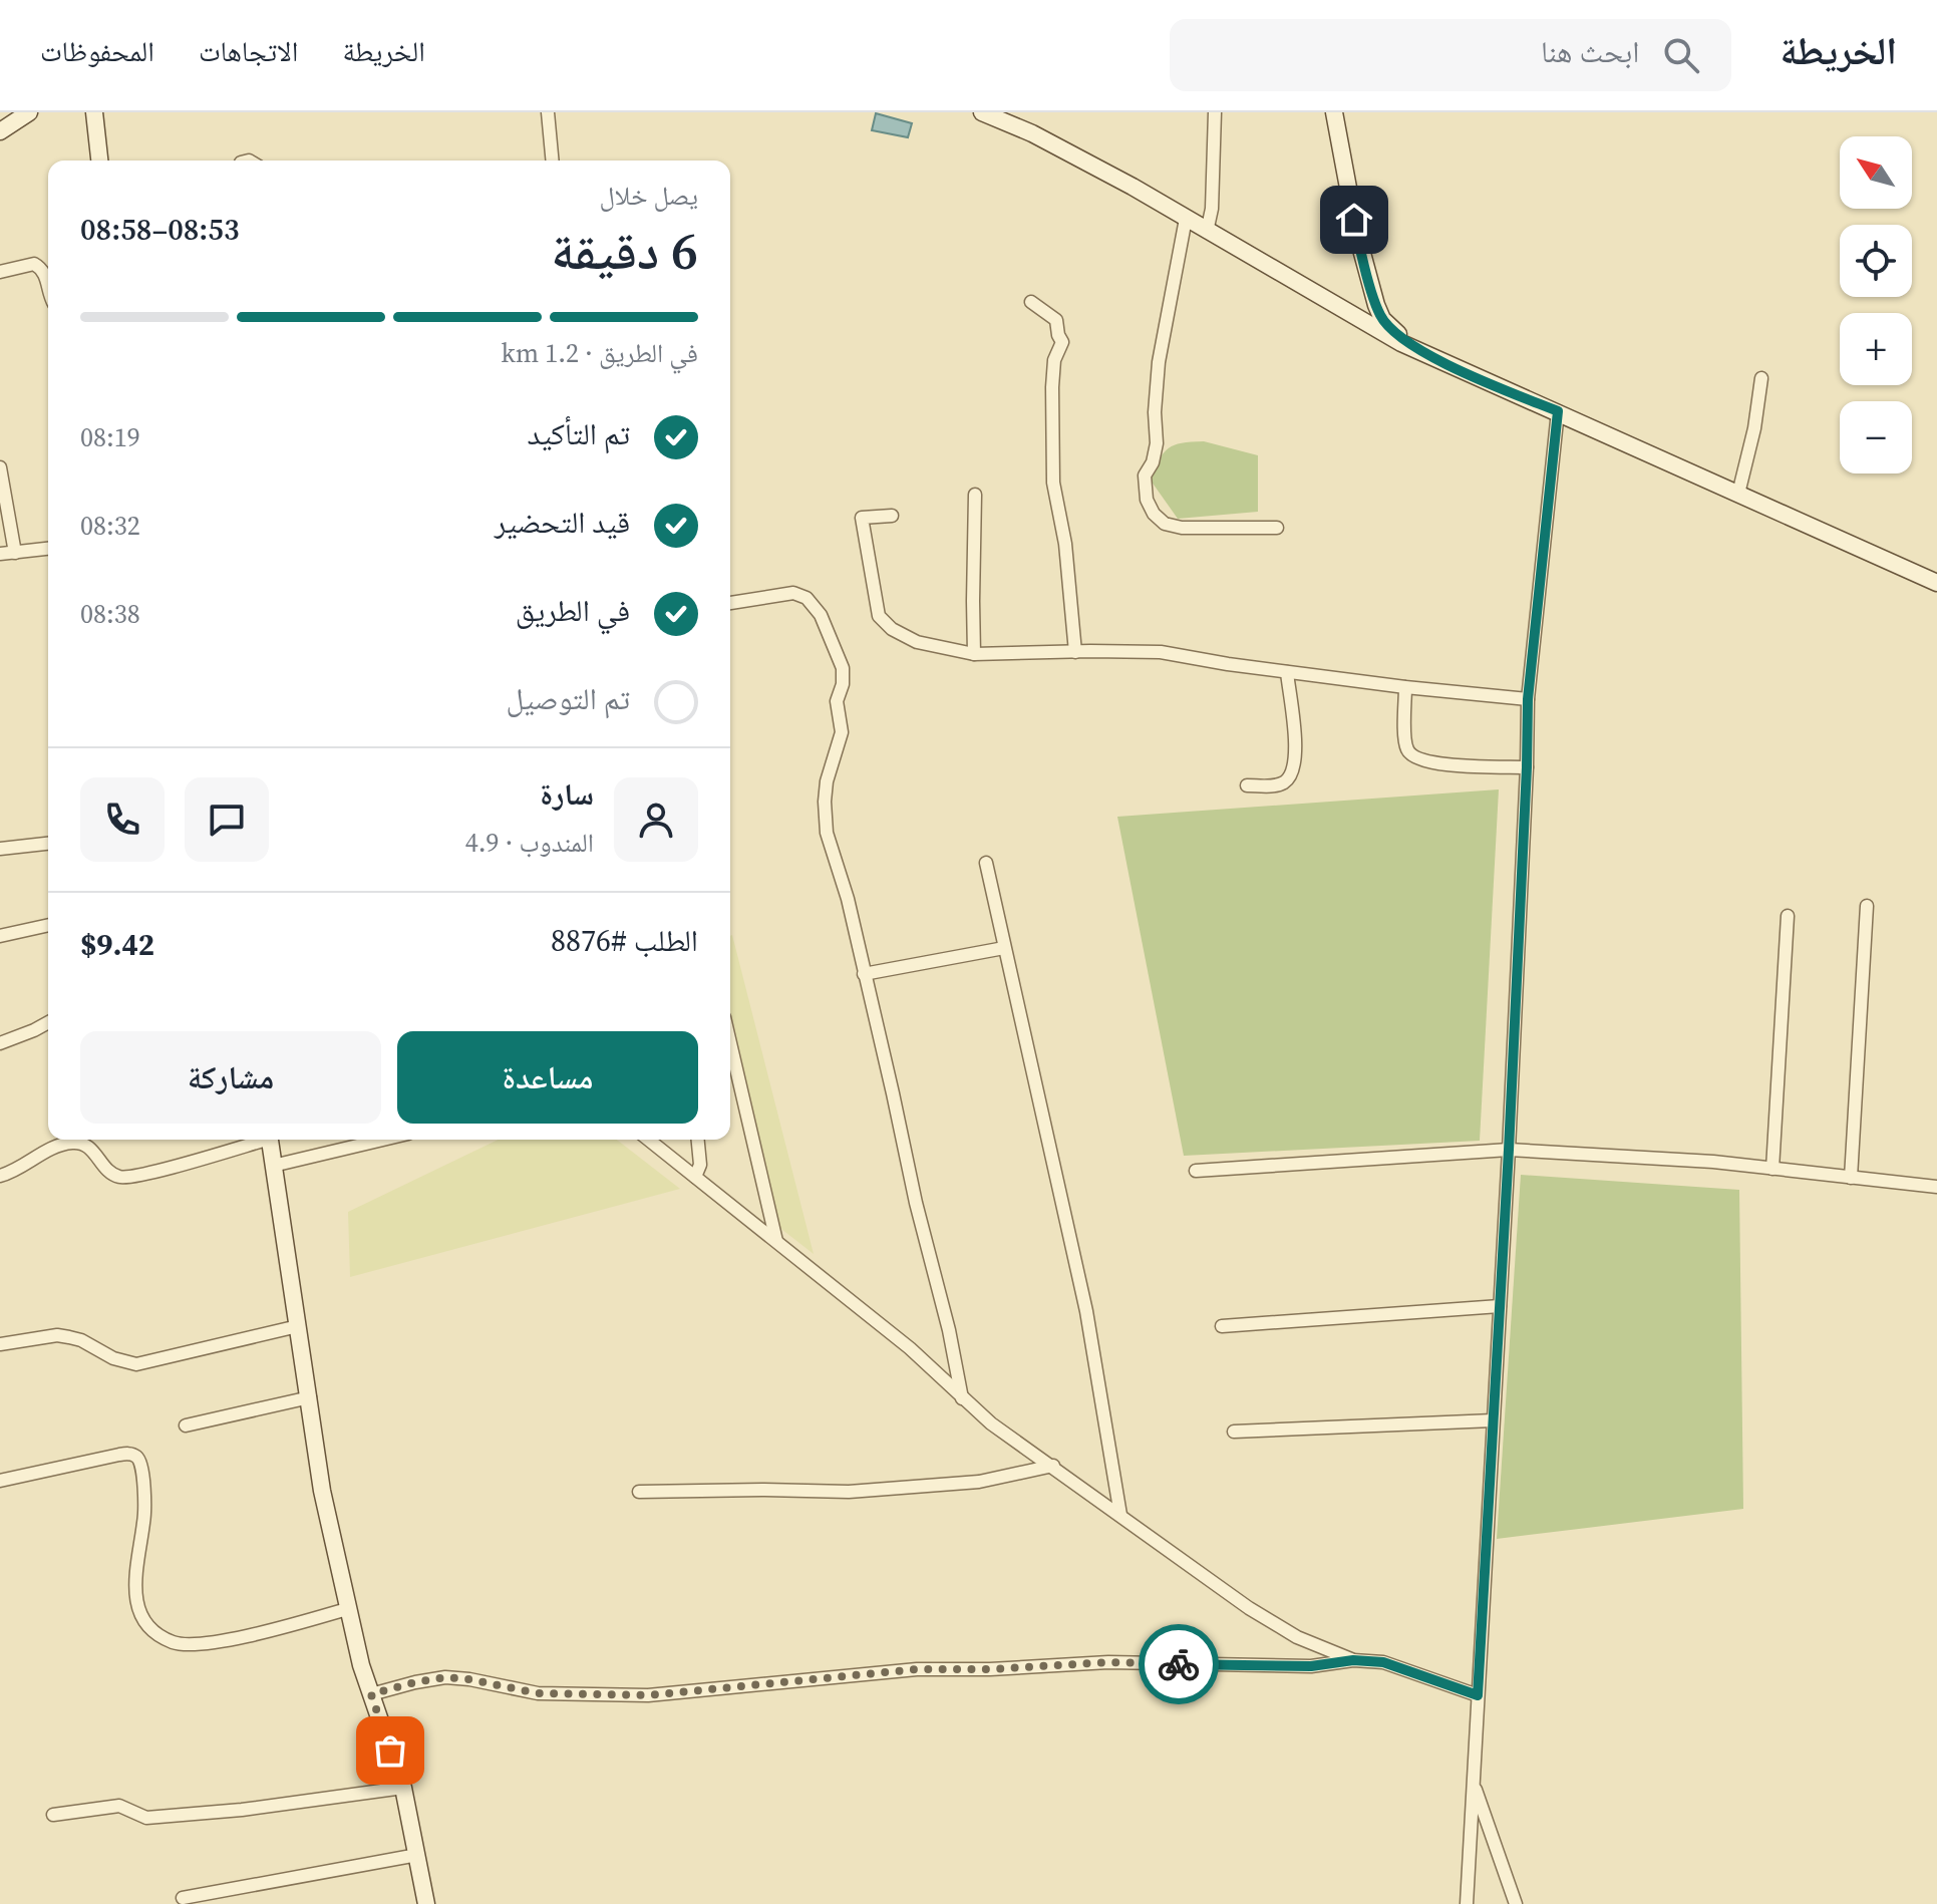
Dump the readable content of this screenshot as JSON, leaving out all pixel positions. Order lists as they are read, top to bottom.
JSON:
{
  "north": "top left",
  "page": {
    "header": "الخريطة",
    "search": "ابحث هنا",
    "nav": ["الخريطة", "الاتجاهات", "المحفوظات"],
    "map_buttons": ["+", "−"],
    "heading": ["6 دقيقة", "يصل خلال", "08:53–08:58"],
    "panel": [
      "سارة",
      "المندوب · 4.9",
      "الطلب #8876",
      "$9.42"
    ],
    "bar": "في الطريق · 1.2 km",
    "list": [
      ["تم التأكيد", "08:19"],
      ["قيد التحضير", "08:32"],
      ["في الطريق", "08:38"],
      "تم التوصيل"
    ],
    "buttons": ["مساعدة", "مشاركة"]
  }
}
